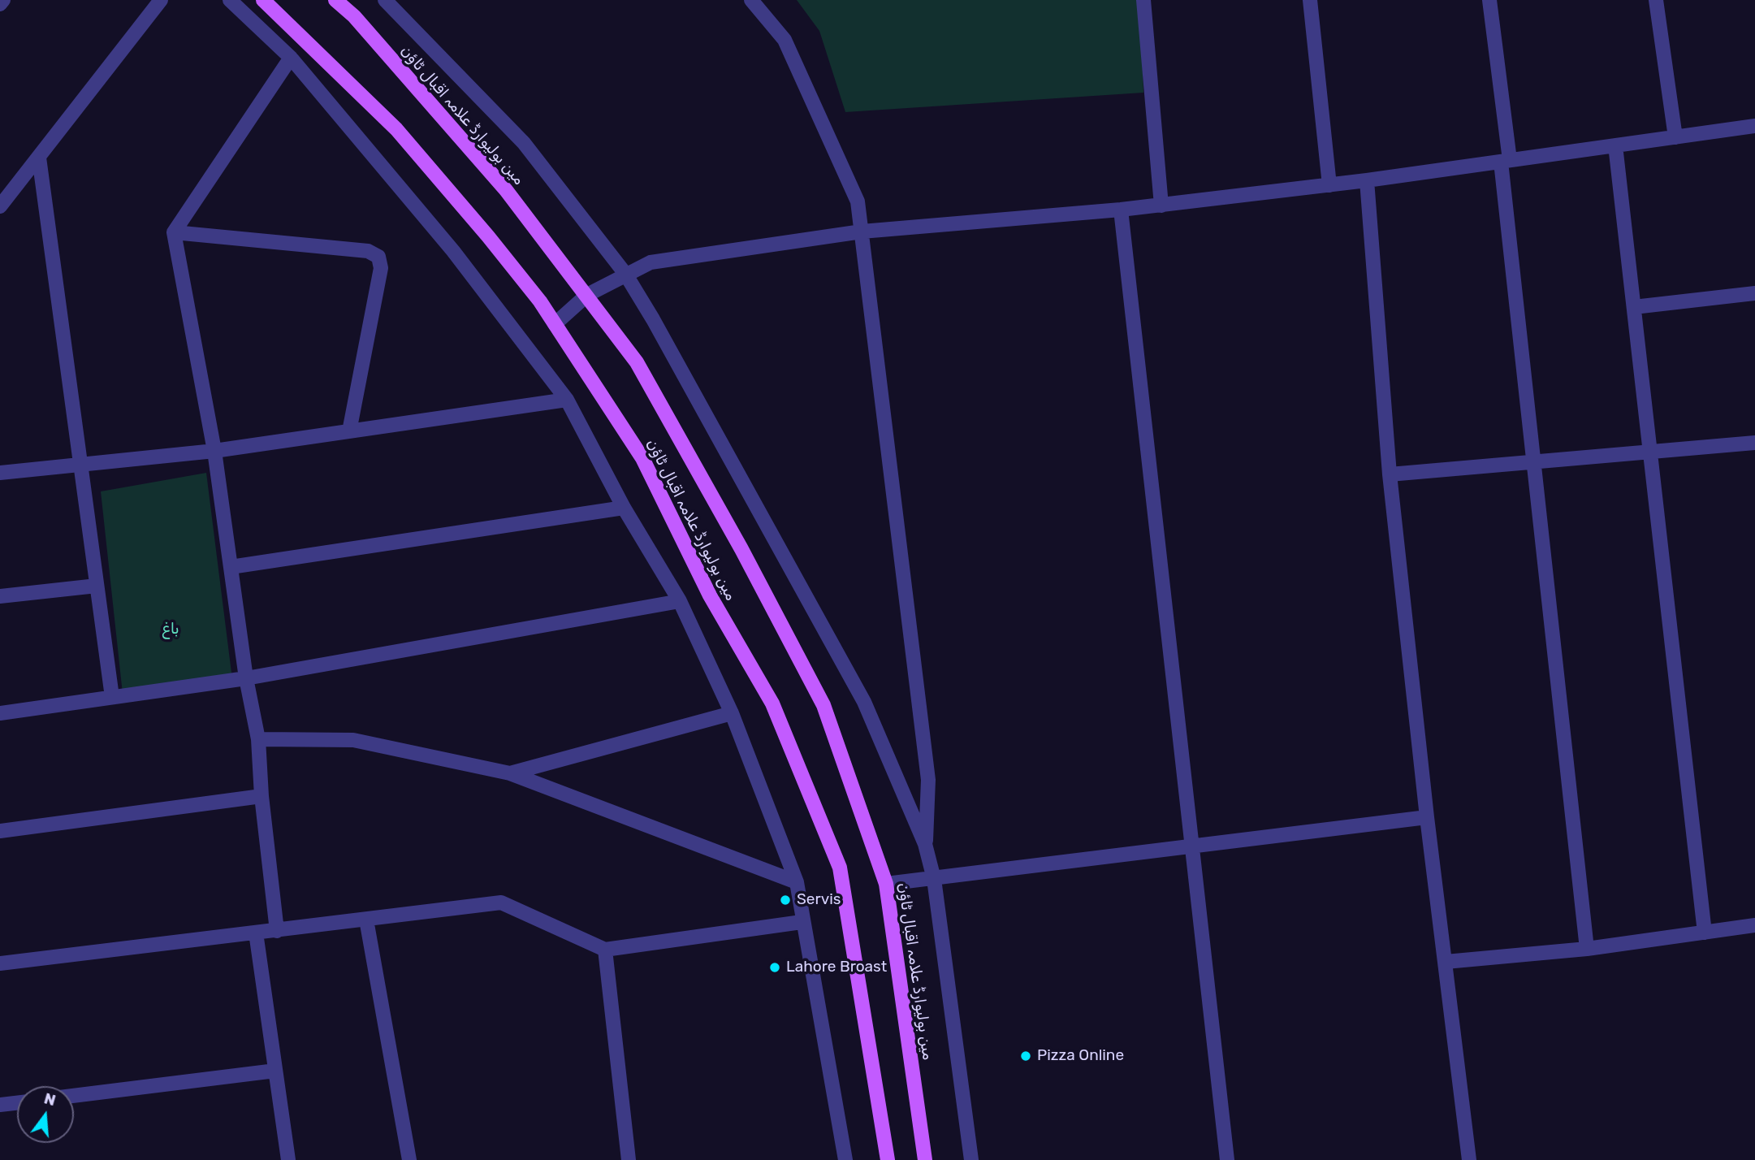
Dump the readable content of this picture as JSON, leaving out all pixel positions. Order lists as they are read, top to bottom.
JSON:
{
  "streets": {
    "main road": ["مین بولیوارڈ علامہ اقبال ٹاؤن"]
  },
  "parks": ["باغ"],
  "places": ["Servis", "Lahore Broast", "Pizza Online"],
  "north": "top"
}
